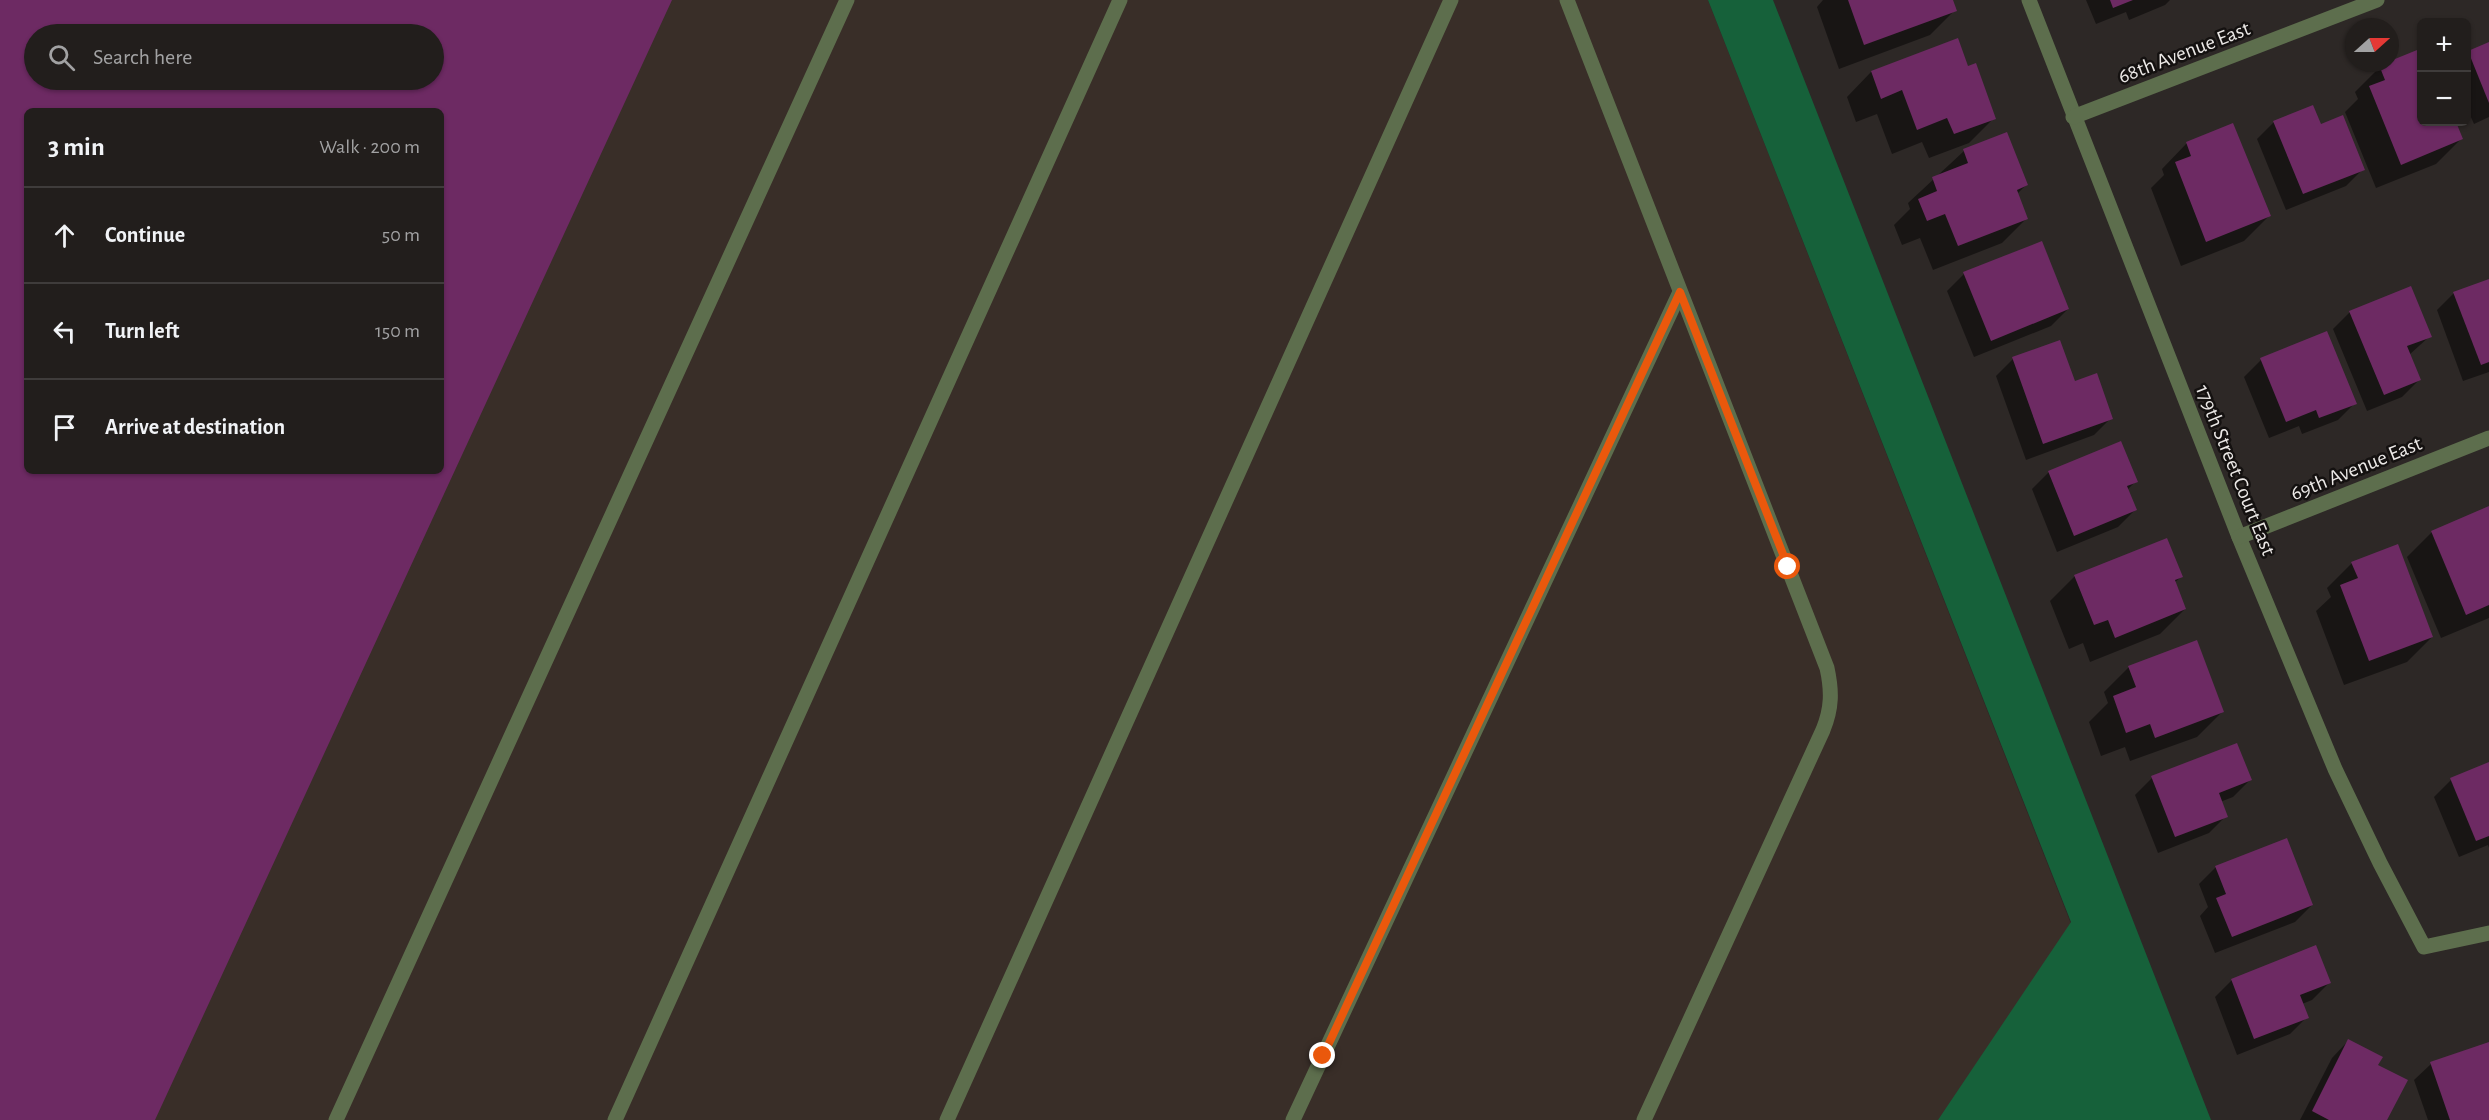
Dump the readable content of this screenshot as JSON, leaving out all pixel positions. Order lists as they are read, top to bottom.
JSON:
{
  "streets": {
    "street": ["68th Avenue East", "69th Avenue East", "179th Street Court East"]
  },
  "crossings": [
    ["68th Avenue East", "179th Street Court East"],
    ["69th Avenue East", "179th Street Court East"]
  ],
  "north": "right",
  "page": {
    "map_buttons": ["+", "−"],
    "search": "Search here",
    "heading": ["3 min", "Walk · 200 m"],
    "list": [
      ["Continue", "50 m"],
      ["Turn left", "150 m"],
      "Arrive at destination"
    ]
  }
}
